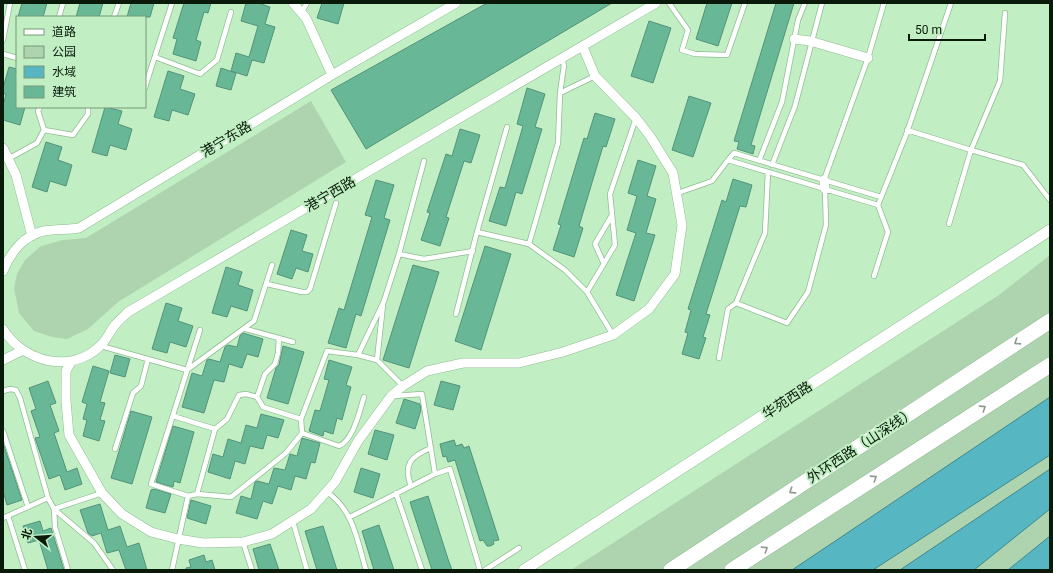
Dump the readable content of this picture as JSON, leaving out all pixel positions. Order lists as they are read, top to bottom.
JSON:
{
  "streets": {
    "highway": ["外环西路（山深线）"],
    "street": ["港宁东路", "港宁西路", "华苑西路"]
  },
  "legend": [
    "道路",
    "公园",
    "水域",
    "建筑"
  ],
  "scale_bar": "50 m",
  "north": "left"
}
